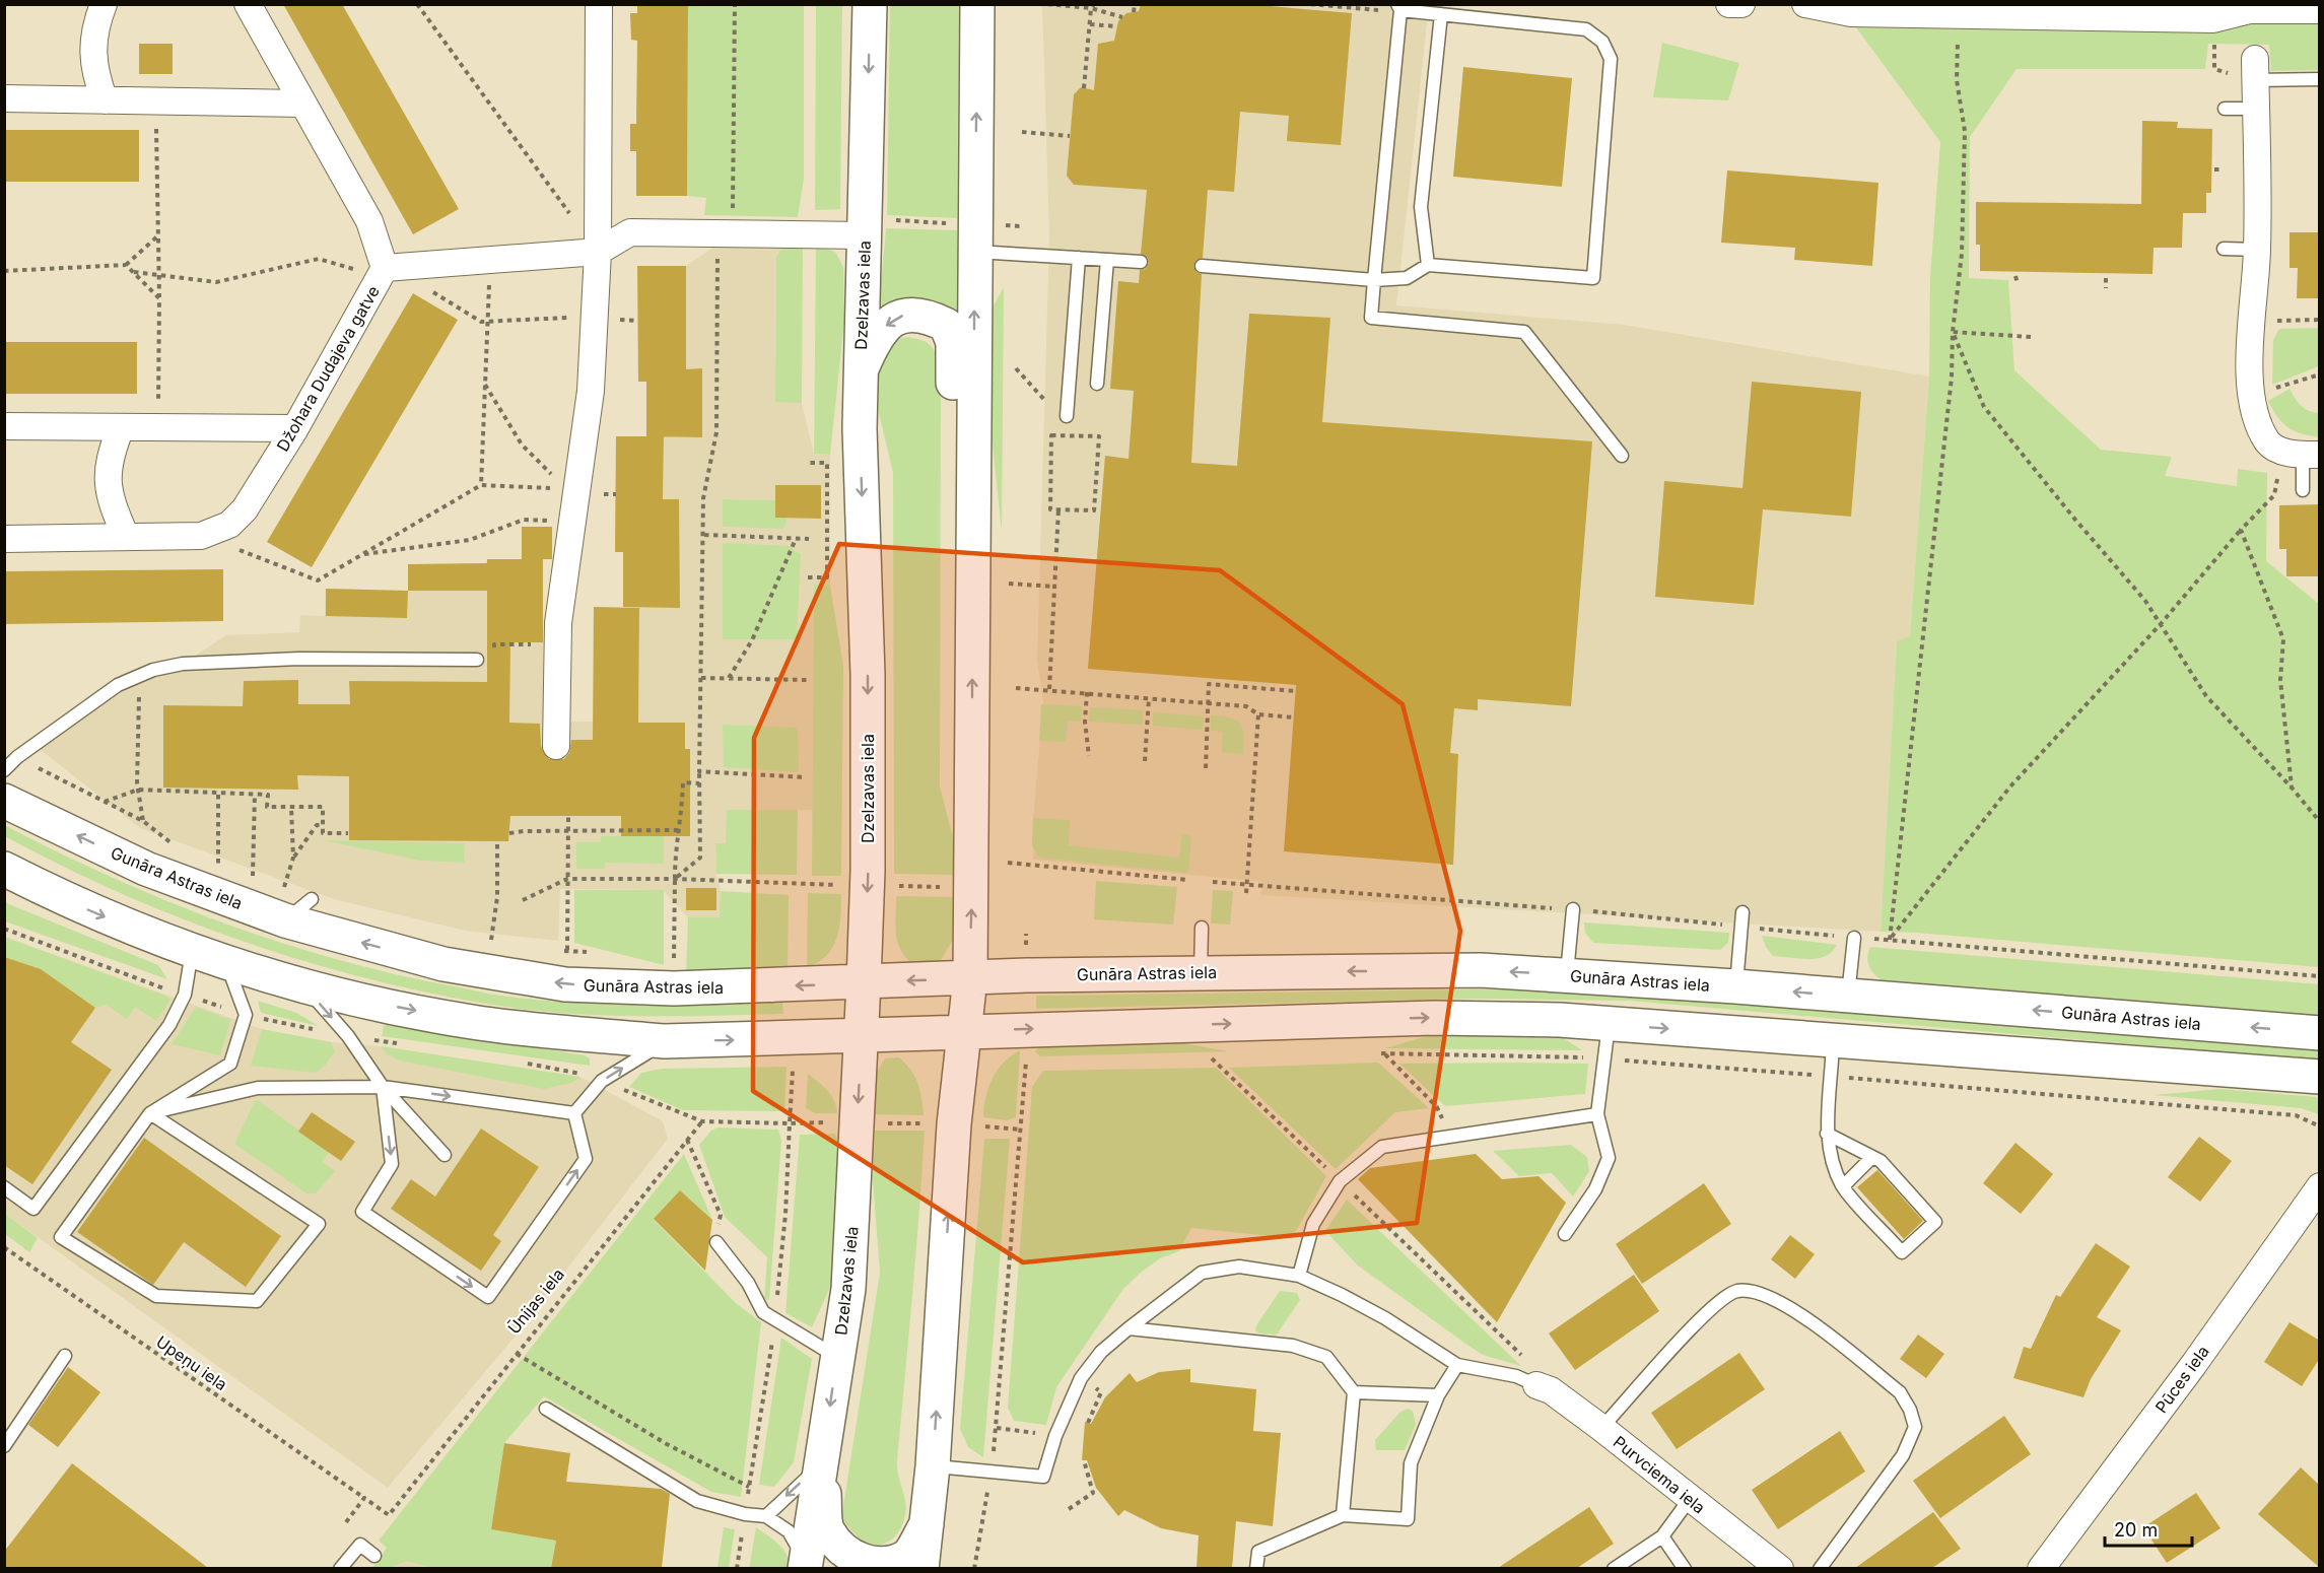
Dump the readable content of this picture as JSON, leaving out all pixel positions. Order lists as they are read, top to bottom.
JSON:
{
  "streets": {
    "main road": ["Dzelzavas iela", "Gunāra Astras iela"],
    "street": ["Džohara Dudajeva gatve", "Pūces iela", "Purvciema iela"],
    "path": ["Ūnijas iela", "Upeņu iela"]
  },
  "crossings": [
    ["Dzelzavas iela", "Gunāra Astras iela"],
    ["Ūnijas iela", "Upeņu iela"]
  ],
  "scale_bar": "20 m"
}
